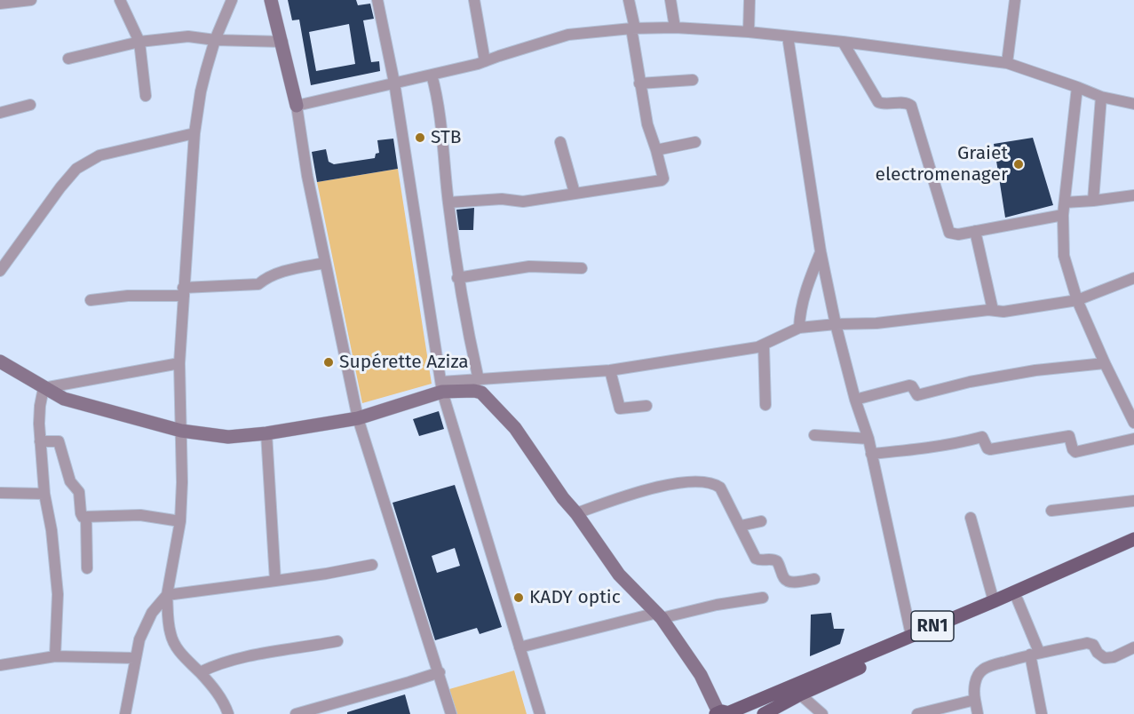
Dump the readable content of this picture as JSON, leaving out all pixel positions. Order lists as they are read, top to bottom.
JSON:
{
  "streets": {
    "main road": ["RN1"]
  },
  "places": [
    "STB",
    "Graiet electromenager",
    "Supérette Aziza",
    "KADY optic"
  ]
}
